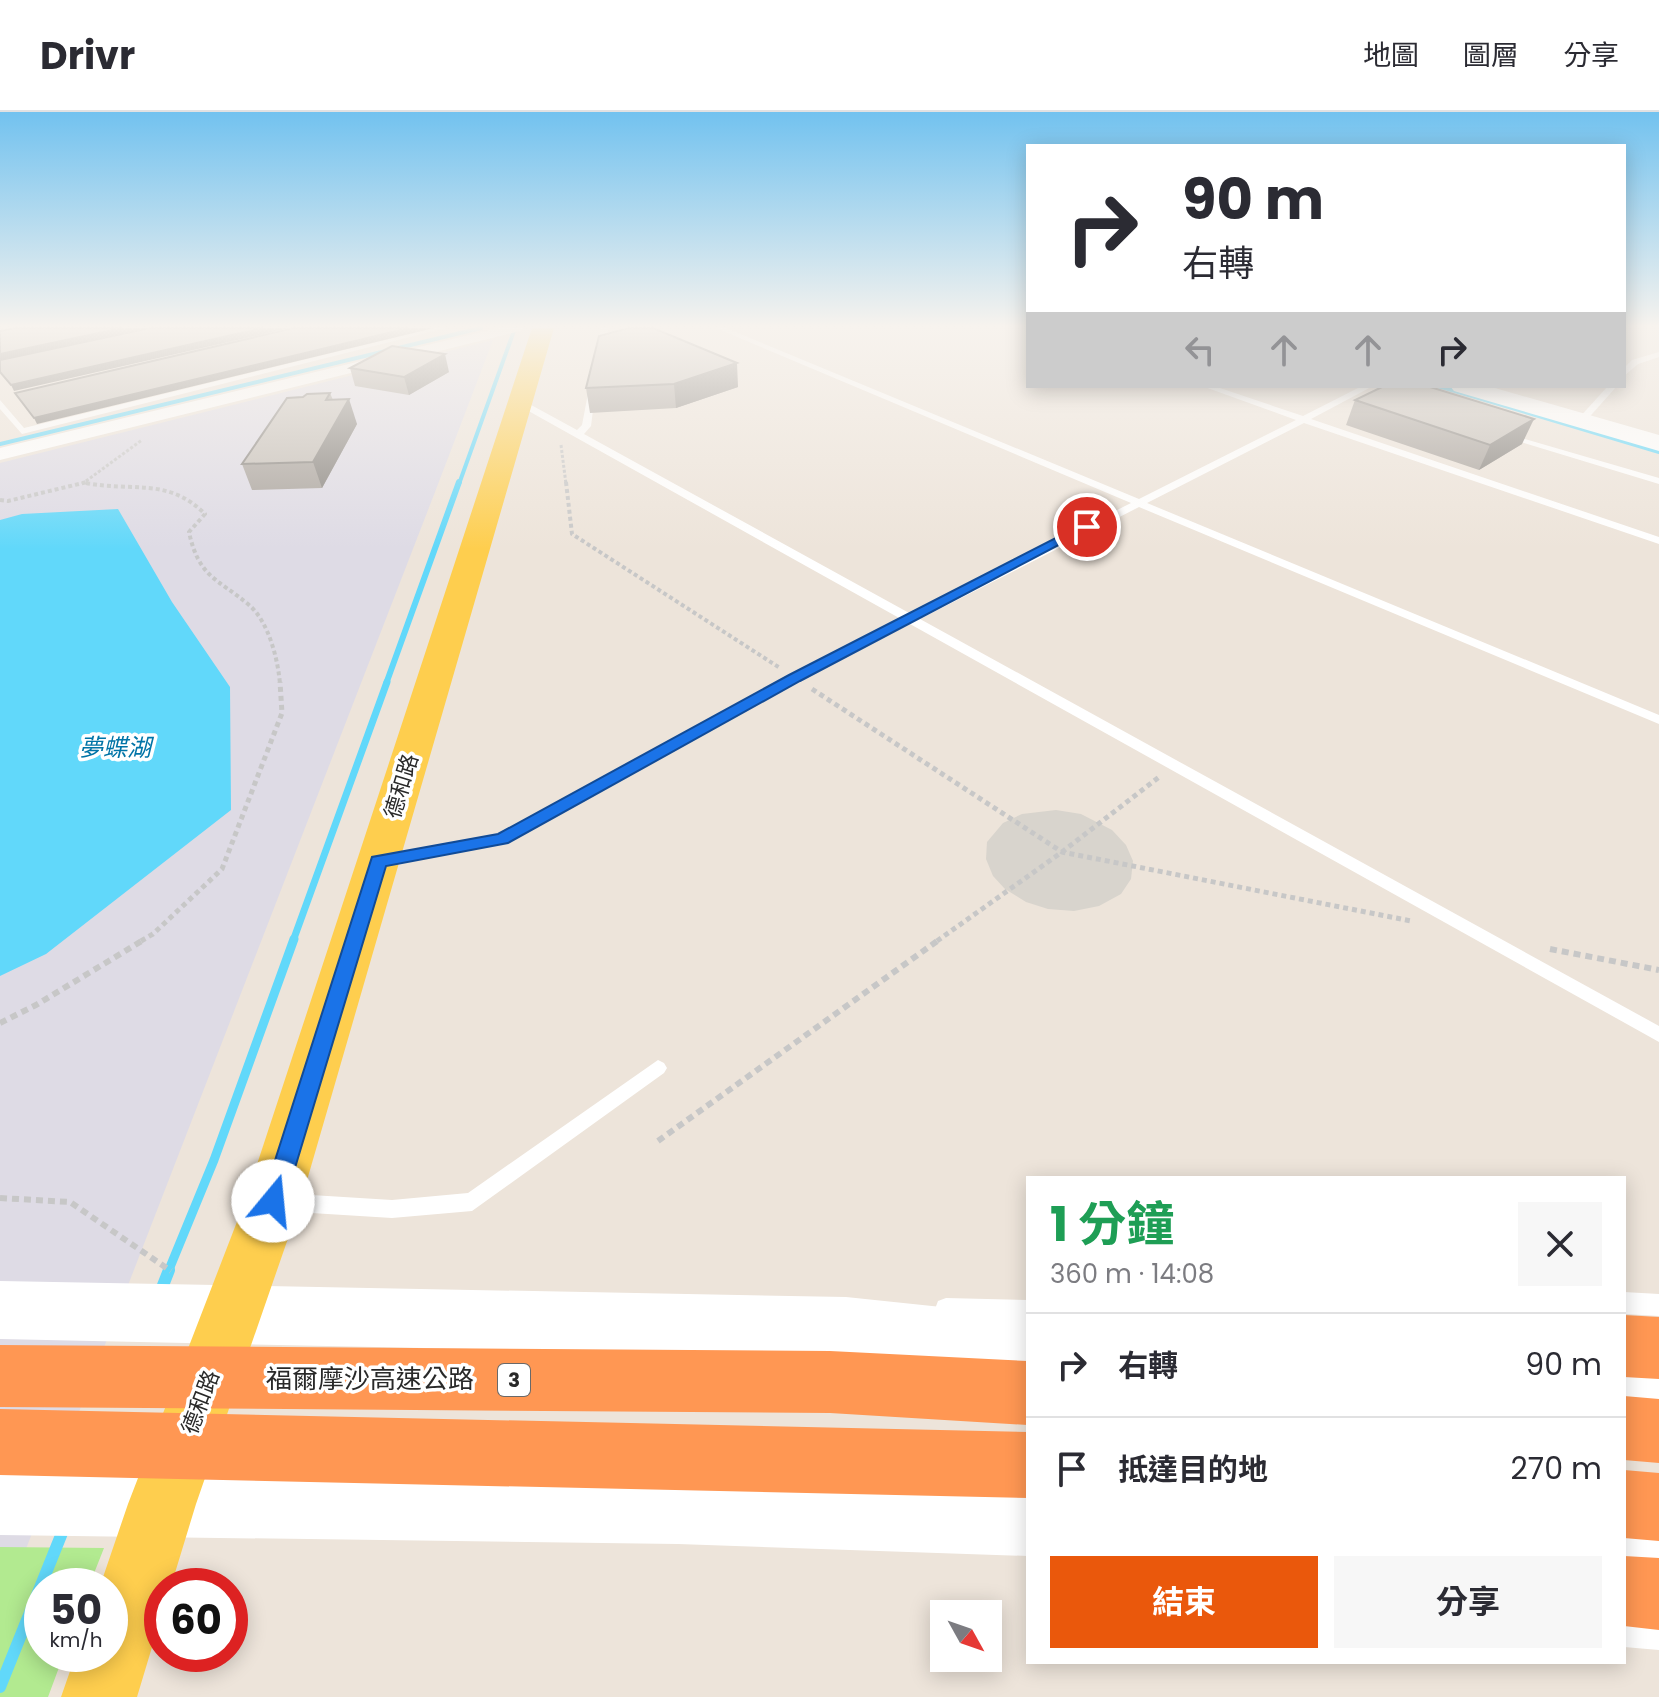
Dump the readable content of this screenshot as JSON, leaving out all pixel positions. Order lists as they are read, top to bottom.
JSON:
{
  "streets": {
    "highway": ["福爾摩沙高速公路", "3"],
    "main road": ["德和路"]
  },
  "water": ["夢蝶湖"],
  "north": "bottom right",
  "page": {
    "header": "Drivr",
    "nav": ["地圖", "圖層", "分享"],
    "turn": ["90 m", "右轉"],
    "heading": ["1 分鐘", "360 m · 14:08"],
    "list": [
      {
        "name": "右轉",
        "value": "90 m"
      },
      {
        "name": "抵達目的地",
        "value": "270 m"
      }
    ],
    "buttons": ["結束", "分享"],
    "speed": "50 km/h",
    "limit": "60"
  }
}
